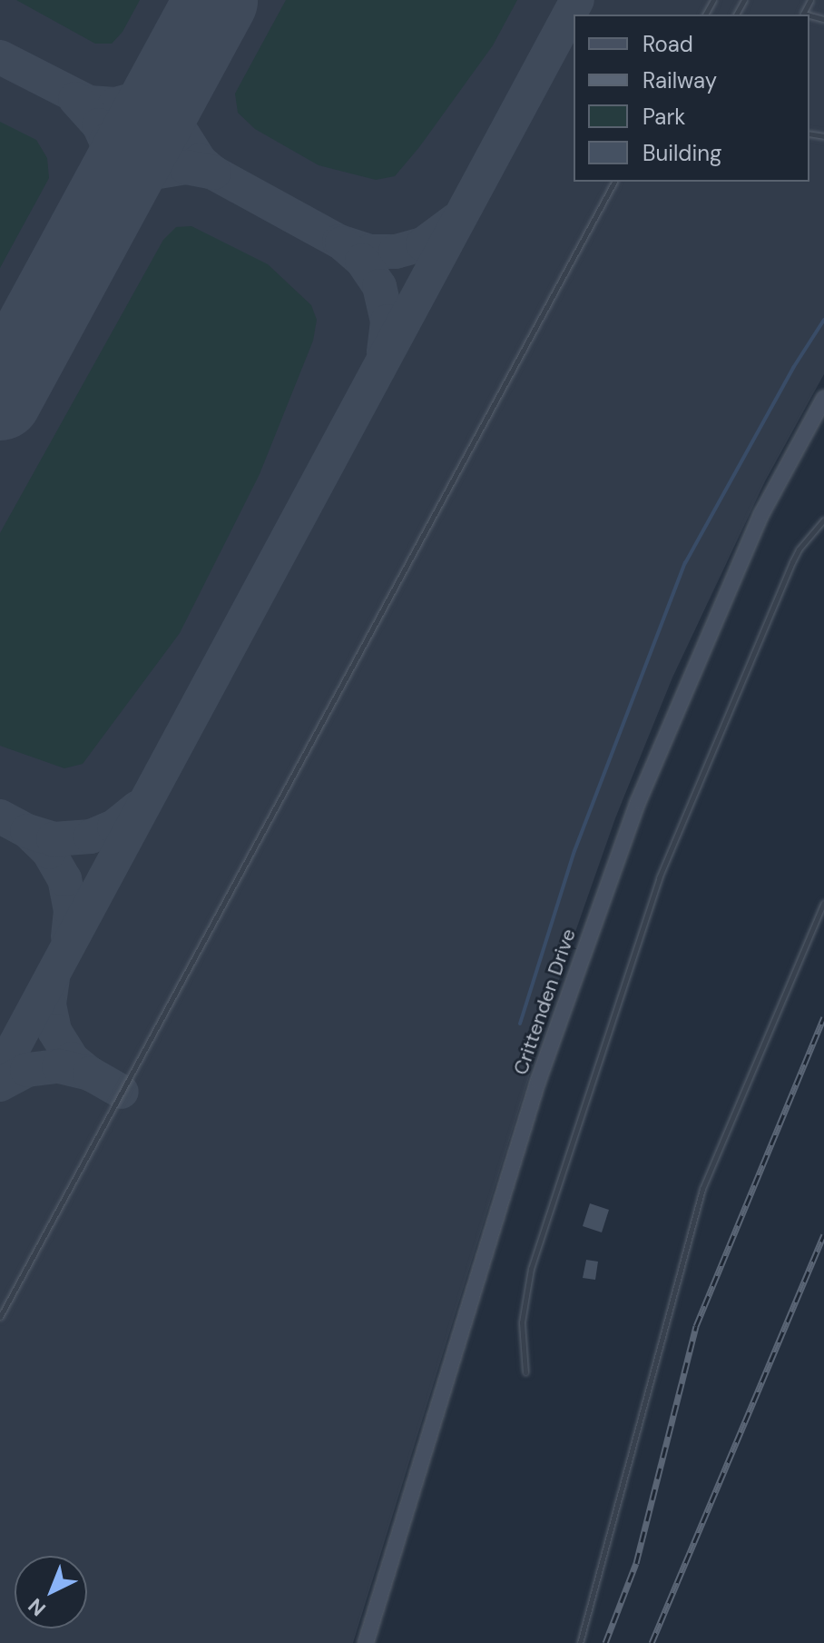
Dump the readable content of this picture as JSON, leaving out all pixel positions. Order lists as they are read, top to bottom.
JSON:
{
  "streets": {
    "street": ["Crittenden Drive"]
  },
  "legend": [
    "Road",
    "Railway",
    "Park",
    "Building"
  ],
  "north": "bottom left"
}
